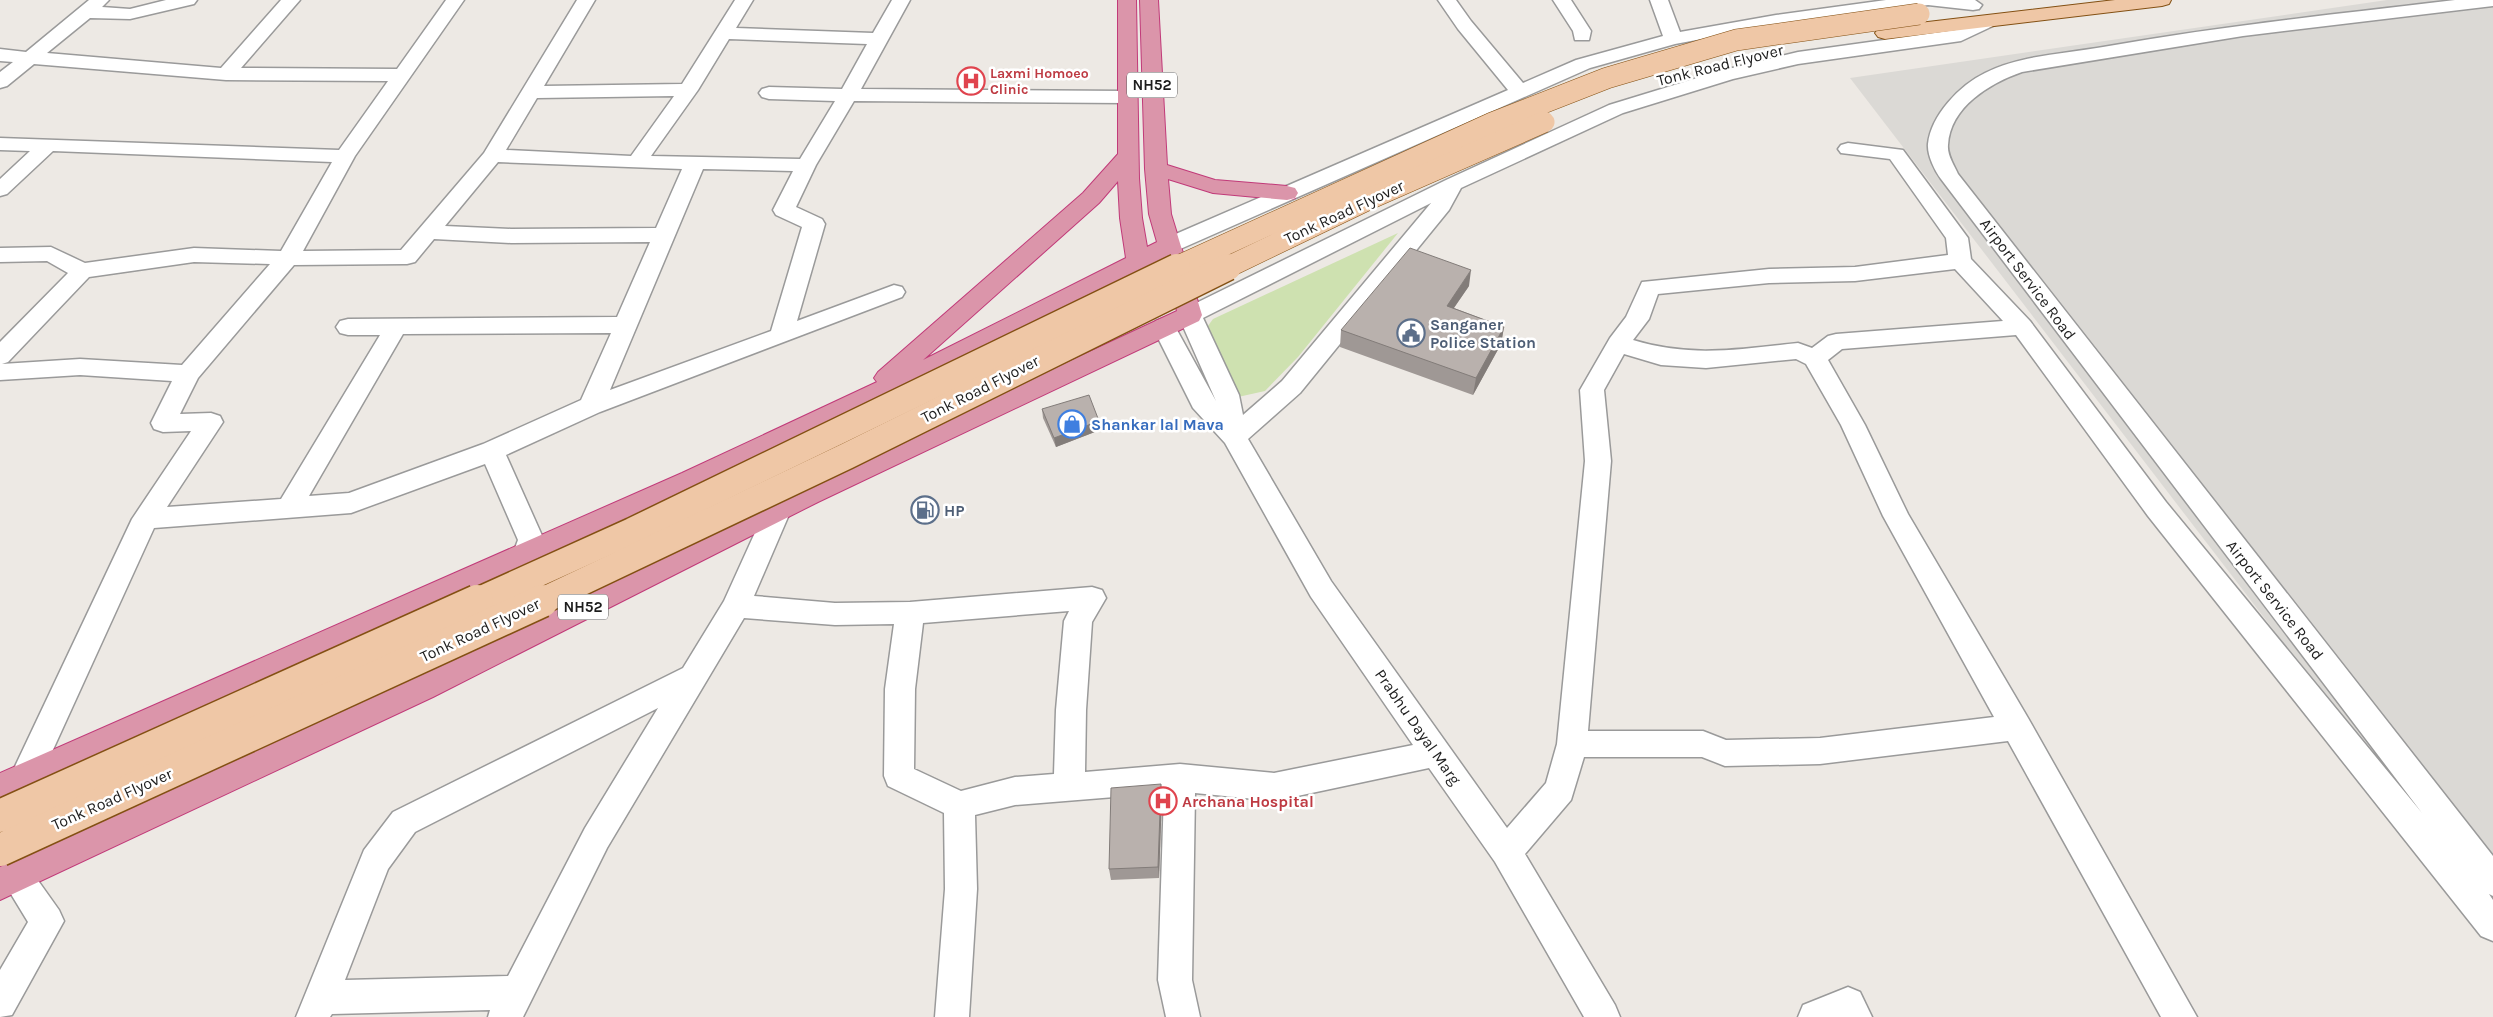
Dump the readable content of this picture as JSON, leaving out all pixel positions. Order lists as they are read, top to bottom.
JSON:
{
  "streets": {
    "highway": ["NH52"],
    "main road": ["Tonk Road Flyover"],
    "street": ["Airport Service Road", "Prabhu Dayal Marg"]
  },
  "crossings": [
    ["Tonk Road Flyover", "NH52"]
  ],
  "places": {
    "hospital": ["Laxmi Homoeo Clinic", "Archana Hospital"],
    "public building": ["Sanganer Police Station"],
    "shop": ["Shankar lal Mava"],
    "fuel station": ["HP"]
  }
}
